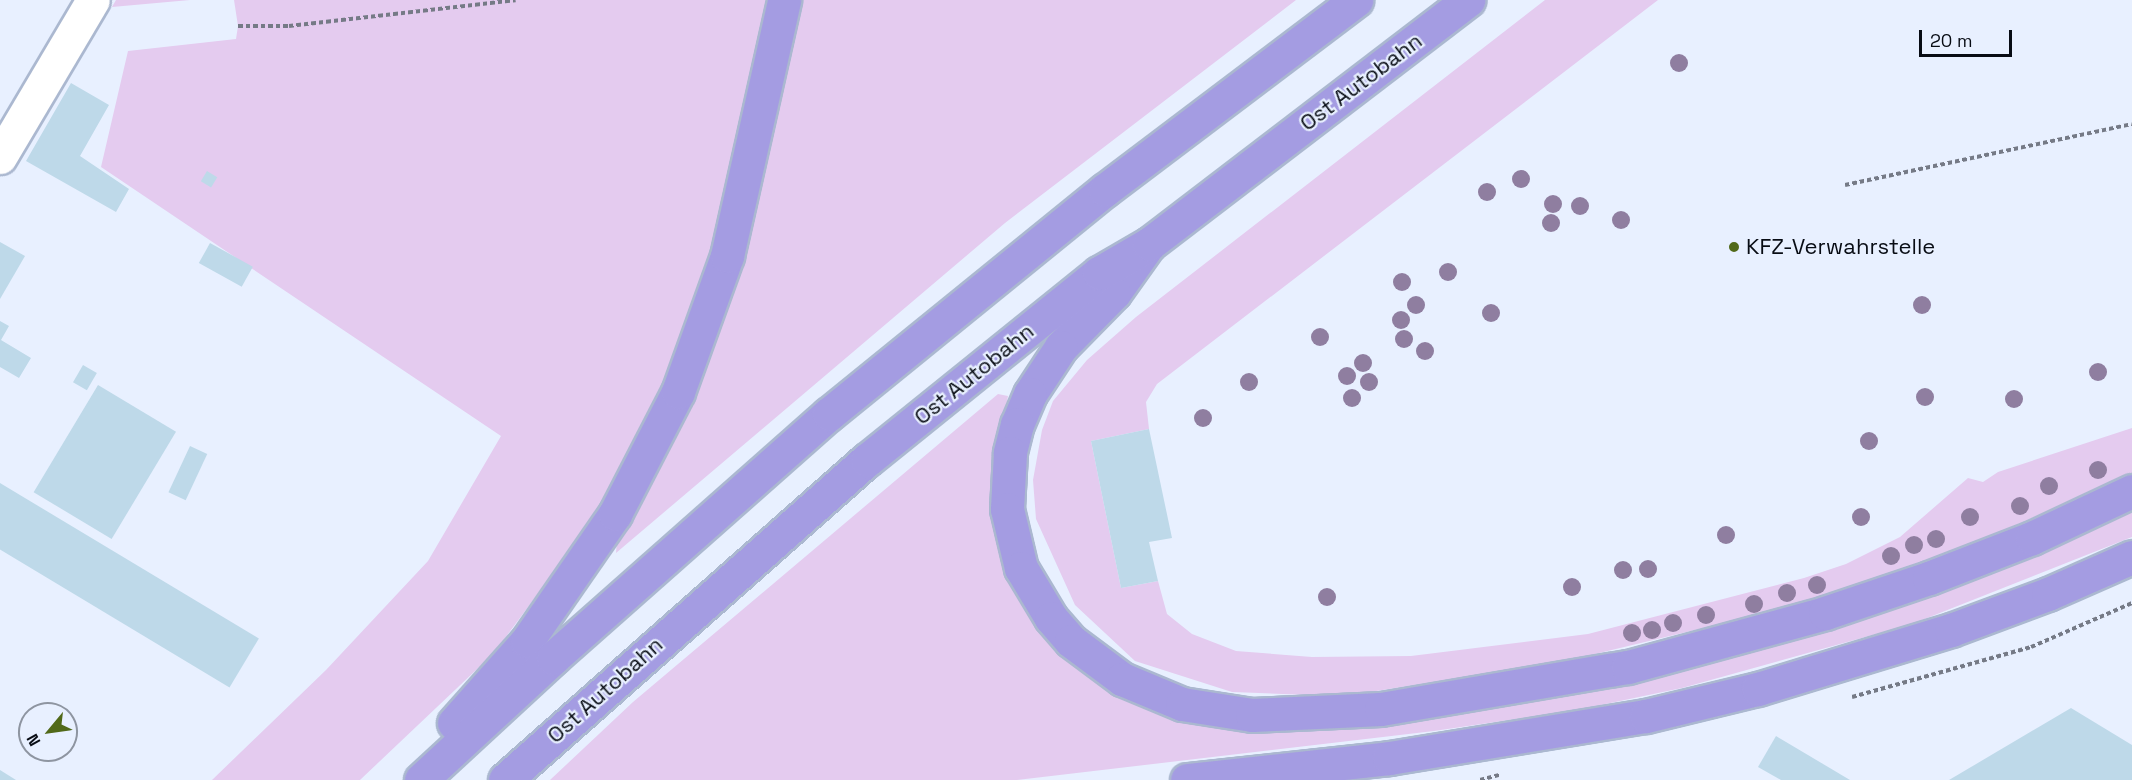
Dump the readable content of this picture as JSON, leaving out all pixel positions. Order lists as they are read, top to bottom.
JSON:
{
  "streets": {
    "highway": ["Ost Autobahn"]
  },
  "places": ["KFZ-Verwahrstelle"],
  "scale_bar": "20 m",
  "north": "bottom left"
}
